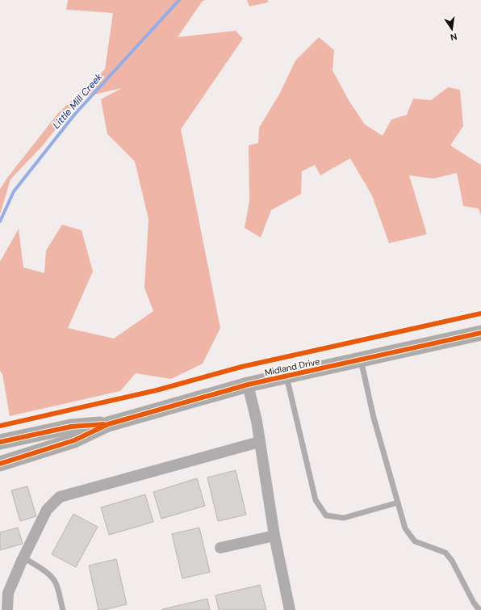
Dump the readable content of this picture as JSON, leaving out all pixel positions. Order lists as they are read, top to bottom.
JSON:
{
  "streets": {
    "main road": ["Midland Drive"]
  },
  "water": ["Little Mill Creek"],
  "north": "bottom"
}
